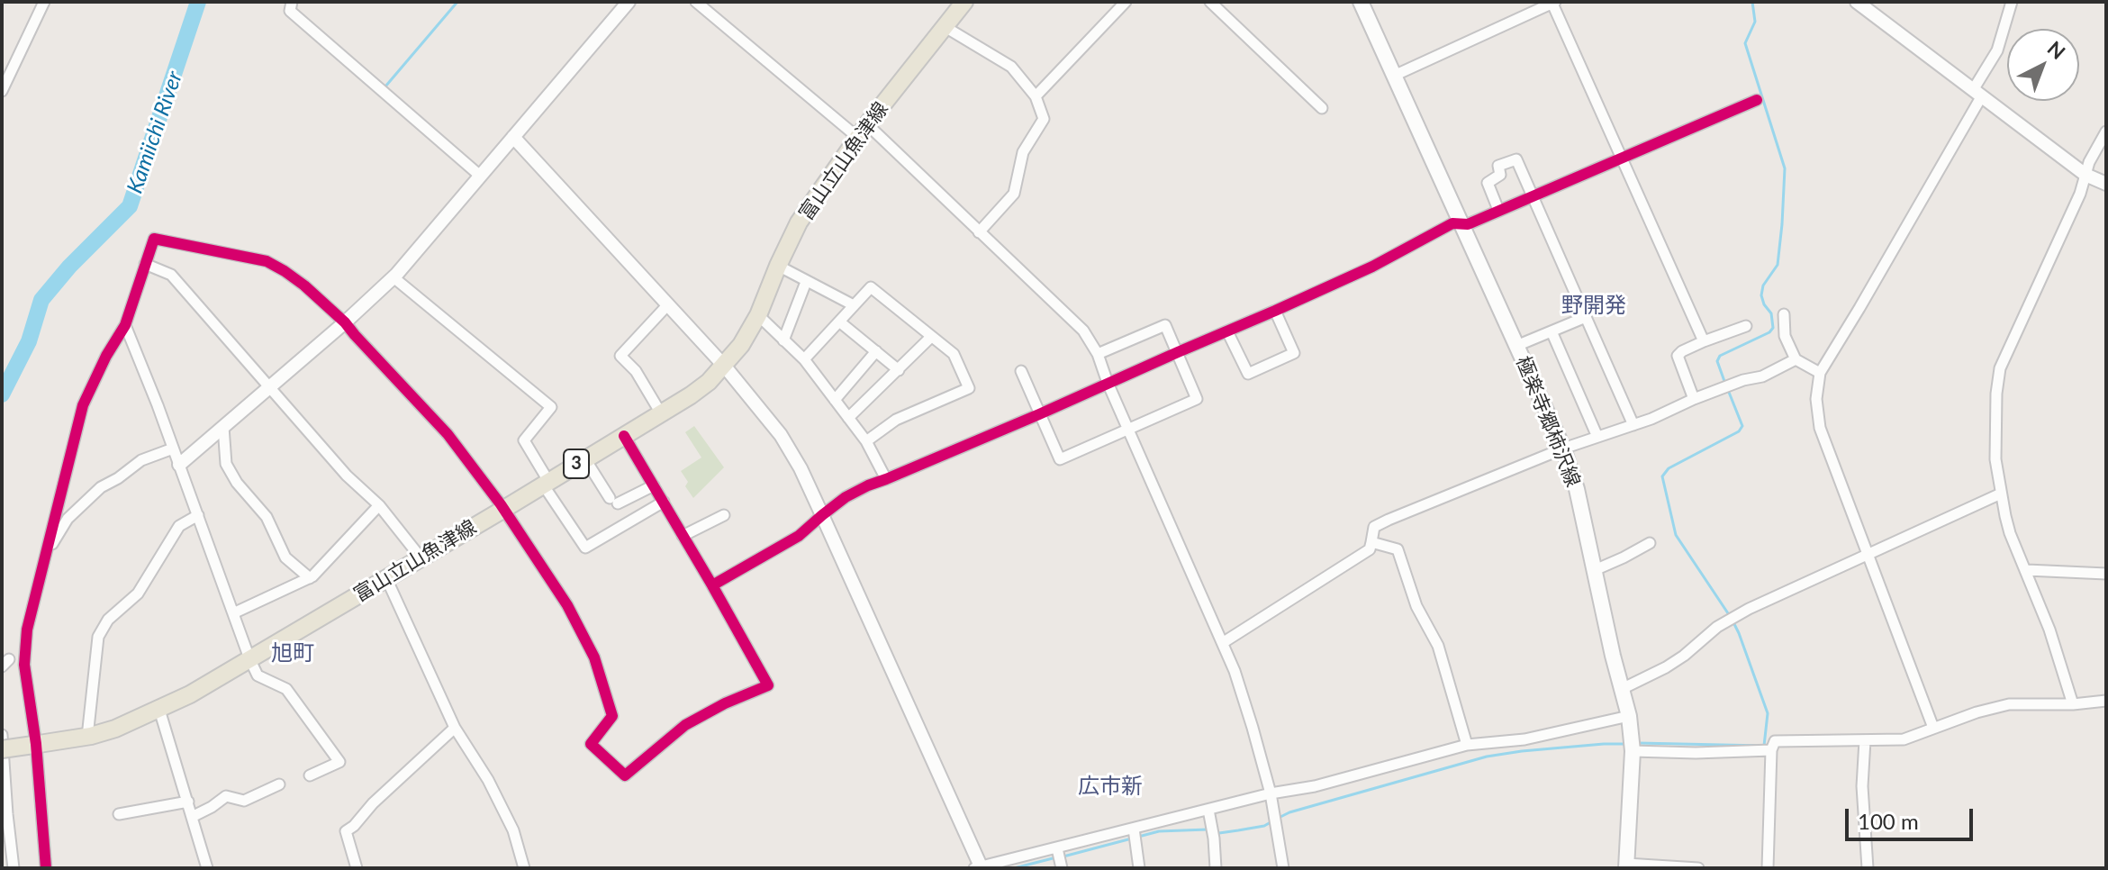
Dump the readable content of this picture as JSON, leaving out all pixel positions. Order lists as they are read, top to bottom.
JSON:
{
  "streets": {
    "main road": ["富山立山魚津線", "極楽寺郷柿沢線", "3"]
  },
  "districts": ["野開発", "旭町", "広市新"],
  "water": ["Kamiichi River"],
  "scale_bar": "100 m",
  "north": "top right"
}
